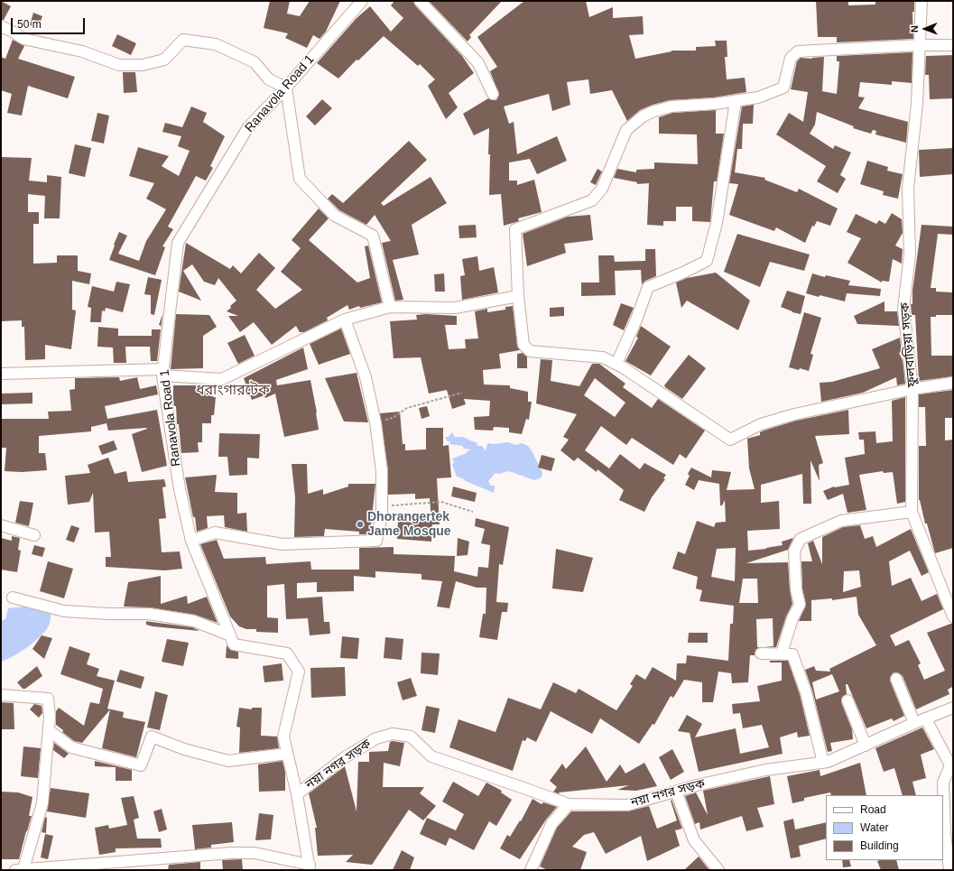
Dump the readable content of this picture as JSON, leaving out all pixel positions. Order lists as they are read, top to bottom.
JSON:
{
  "streets": {
    "street": ["Ranavola Road 1", "ফুলবাড়িয়া সড়ক", "নয়া নগর সড়ক"]
  },
  "crossings": [
    ["Ranavola Road 1", "নয়া নগর সড়ক"]
  ],
  "districts": ["ধরাংগারটেক"],
  "places": ["Dhorangertek Jame Mosque"],
  "legend": ["Road", "Water", "Building"],
  "scale_bar": "50 m",
  "north": "left"
}
